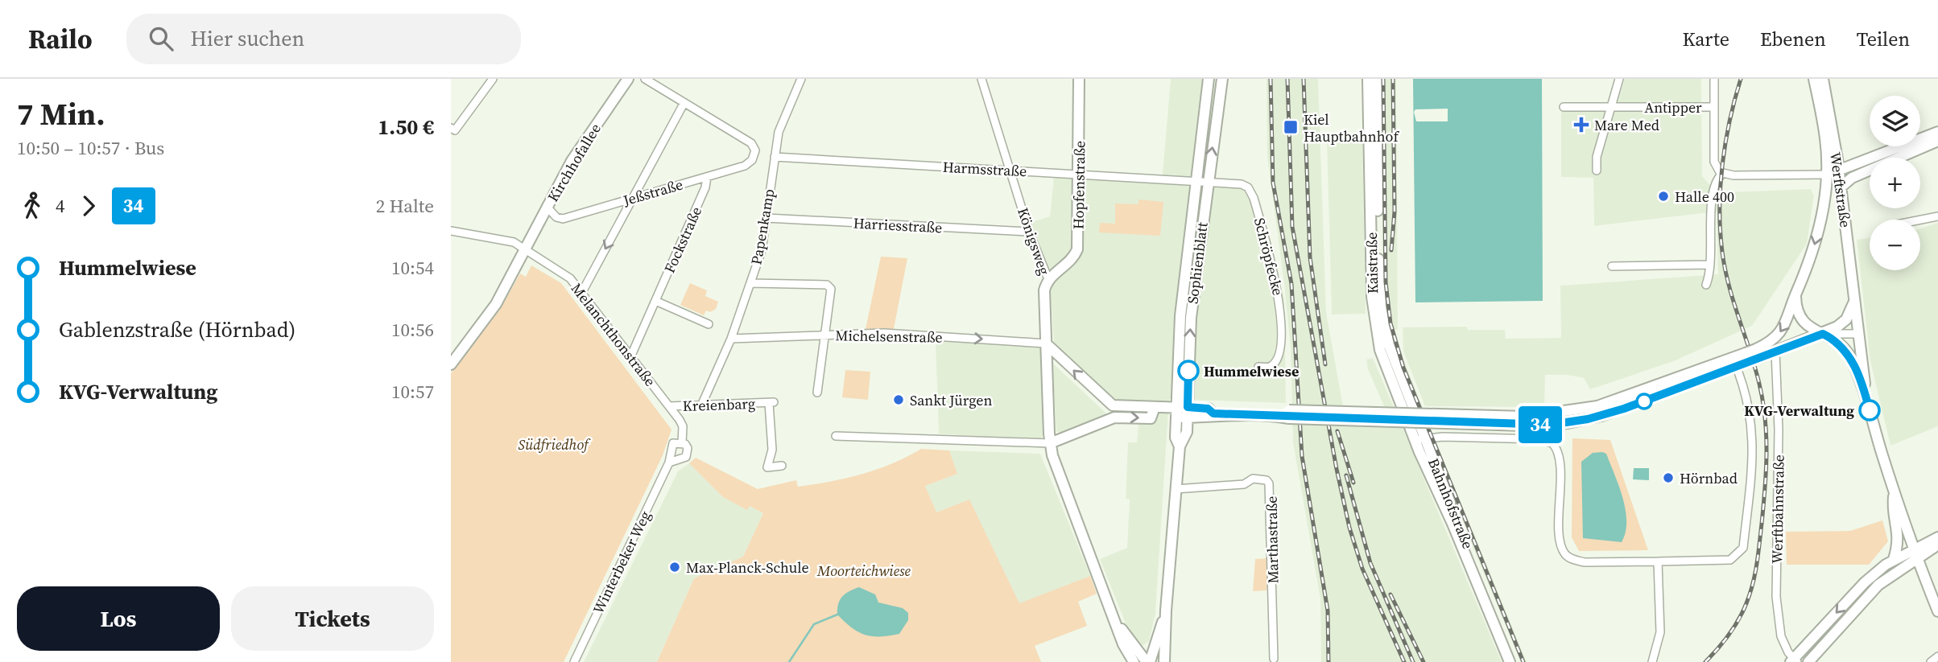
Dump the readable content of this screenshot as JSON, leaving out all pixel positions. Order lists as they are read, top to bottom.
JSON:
{
  "streets": {
    "main road": [
      "Kirchhofallee",
      "Hopfenstraße",
      "Werftstraße",
      "Königsweg",
      "Sophienblatt",
      "Kaistraße",
      "Bahnhofstraße"
    ],
    "street": [
      "Antipper",
      "Harmsstraße",
      "Jeßstraße",
      "Harriesstraße",
      "Papenkamp",
      "Fockstraße",
      "Schröpfecke",
      "Melanchthonstraße",
      "Michelsenstraße",
      "Kreienbarg",
      "Werftbahnstraße",
      "Marthastraße",
      "Winterbeker Weg"
    ]
  },
  "crossings": [
    ["Kirchhofallee", "Jeßstraße"],
    ["Kirchhofallee", "Melanchthonstraße"],
    ["Harmsstraße", "Hopfenstraße"],
    ["Harmsstraße", "Papenkamp"],
    ["Harmsstraße", "Königsweg"],
    ["Harmsstraße", "Schröpfecke"],
    ["Harmsstraße", "Sophienblatt"],
    ["Hopfenstraße", "Königsweg"],
    ["Jeßstraße", "Fockstraße"],
    ["Harriesstraße", "Papenkamp"],
    ["Harriesstraße", "Königsweg"],
    ["Papenkamp", "Michelsenstraße"],
    ["Papenkamp", "Kreienbarg"],
    ["Fockstraße", "Melanchthonstraße"],
    ["Königsweg", "Sophienblatt"],
    ["Königsweg", "Michelsenstraße"],
    ["Schröpfecke", "Sophienblatt"],
    ["Sophienblatt", "Marthastraße"],
    ["Kaistraße", "Bahnhofstraße"],
    ["Melanchthonstraße", "Kreienbarg"]
  ],
  "one_way": ["Michelsenstraße"],
  "parks": ["Südfriedhof", "Moorteichwiese"],
  "places": {
    "health": ["Mare Med"],
    "transit": ["Kiel Hauptbahnhof"],
    "other": [
      "Halle 400",
      "Hummelwiese",
      "Sankt Jürgen",
      "KVG-Verwaltung",
      "Hörnbad",
      "Max-Planck-Schule"
    ]
  },
  "lines": ["bus line 34"],
  "page": {
    "header": "Railo",
    "search": "Hier suchen",
    "nav": ["Karte", "Ebenen", "Teilen"],
    "heading": ["7 Min.", "10:50 – 10:57 · Bus", "1.50 €"],
    "on_map": "34",
    "map_buttons": ["+", "−"],
    "legs": ["4", "34", "2 Halte"],
    "list": [
      {
        "name": "Hummelwiese",
        "value": "10:54"
      },
      {
        "name": "Gablenzstraße (Hörnbad)",
        "value": "10:56"
      },
      {
        "name": "KVG-Verwaltung",
        "value": "10:57"
      }
    ],
    "buttons": ["Los", "Tickets"]
  }
}
